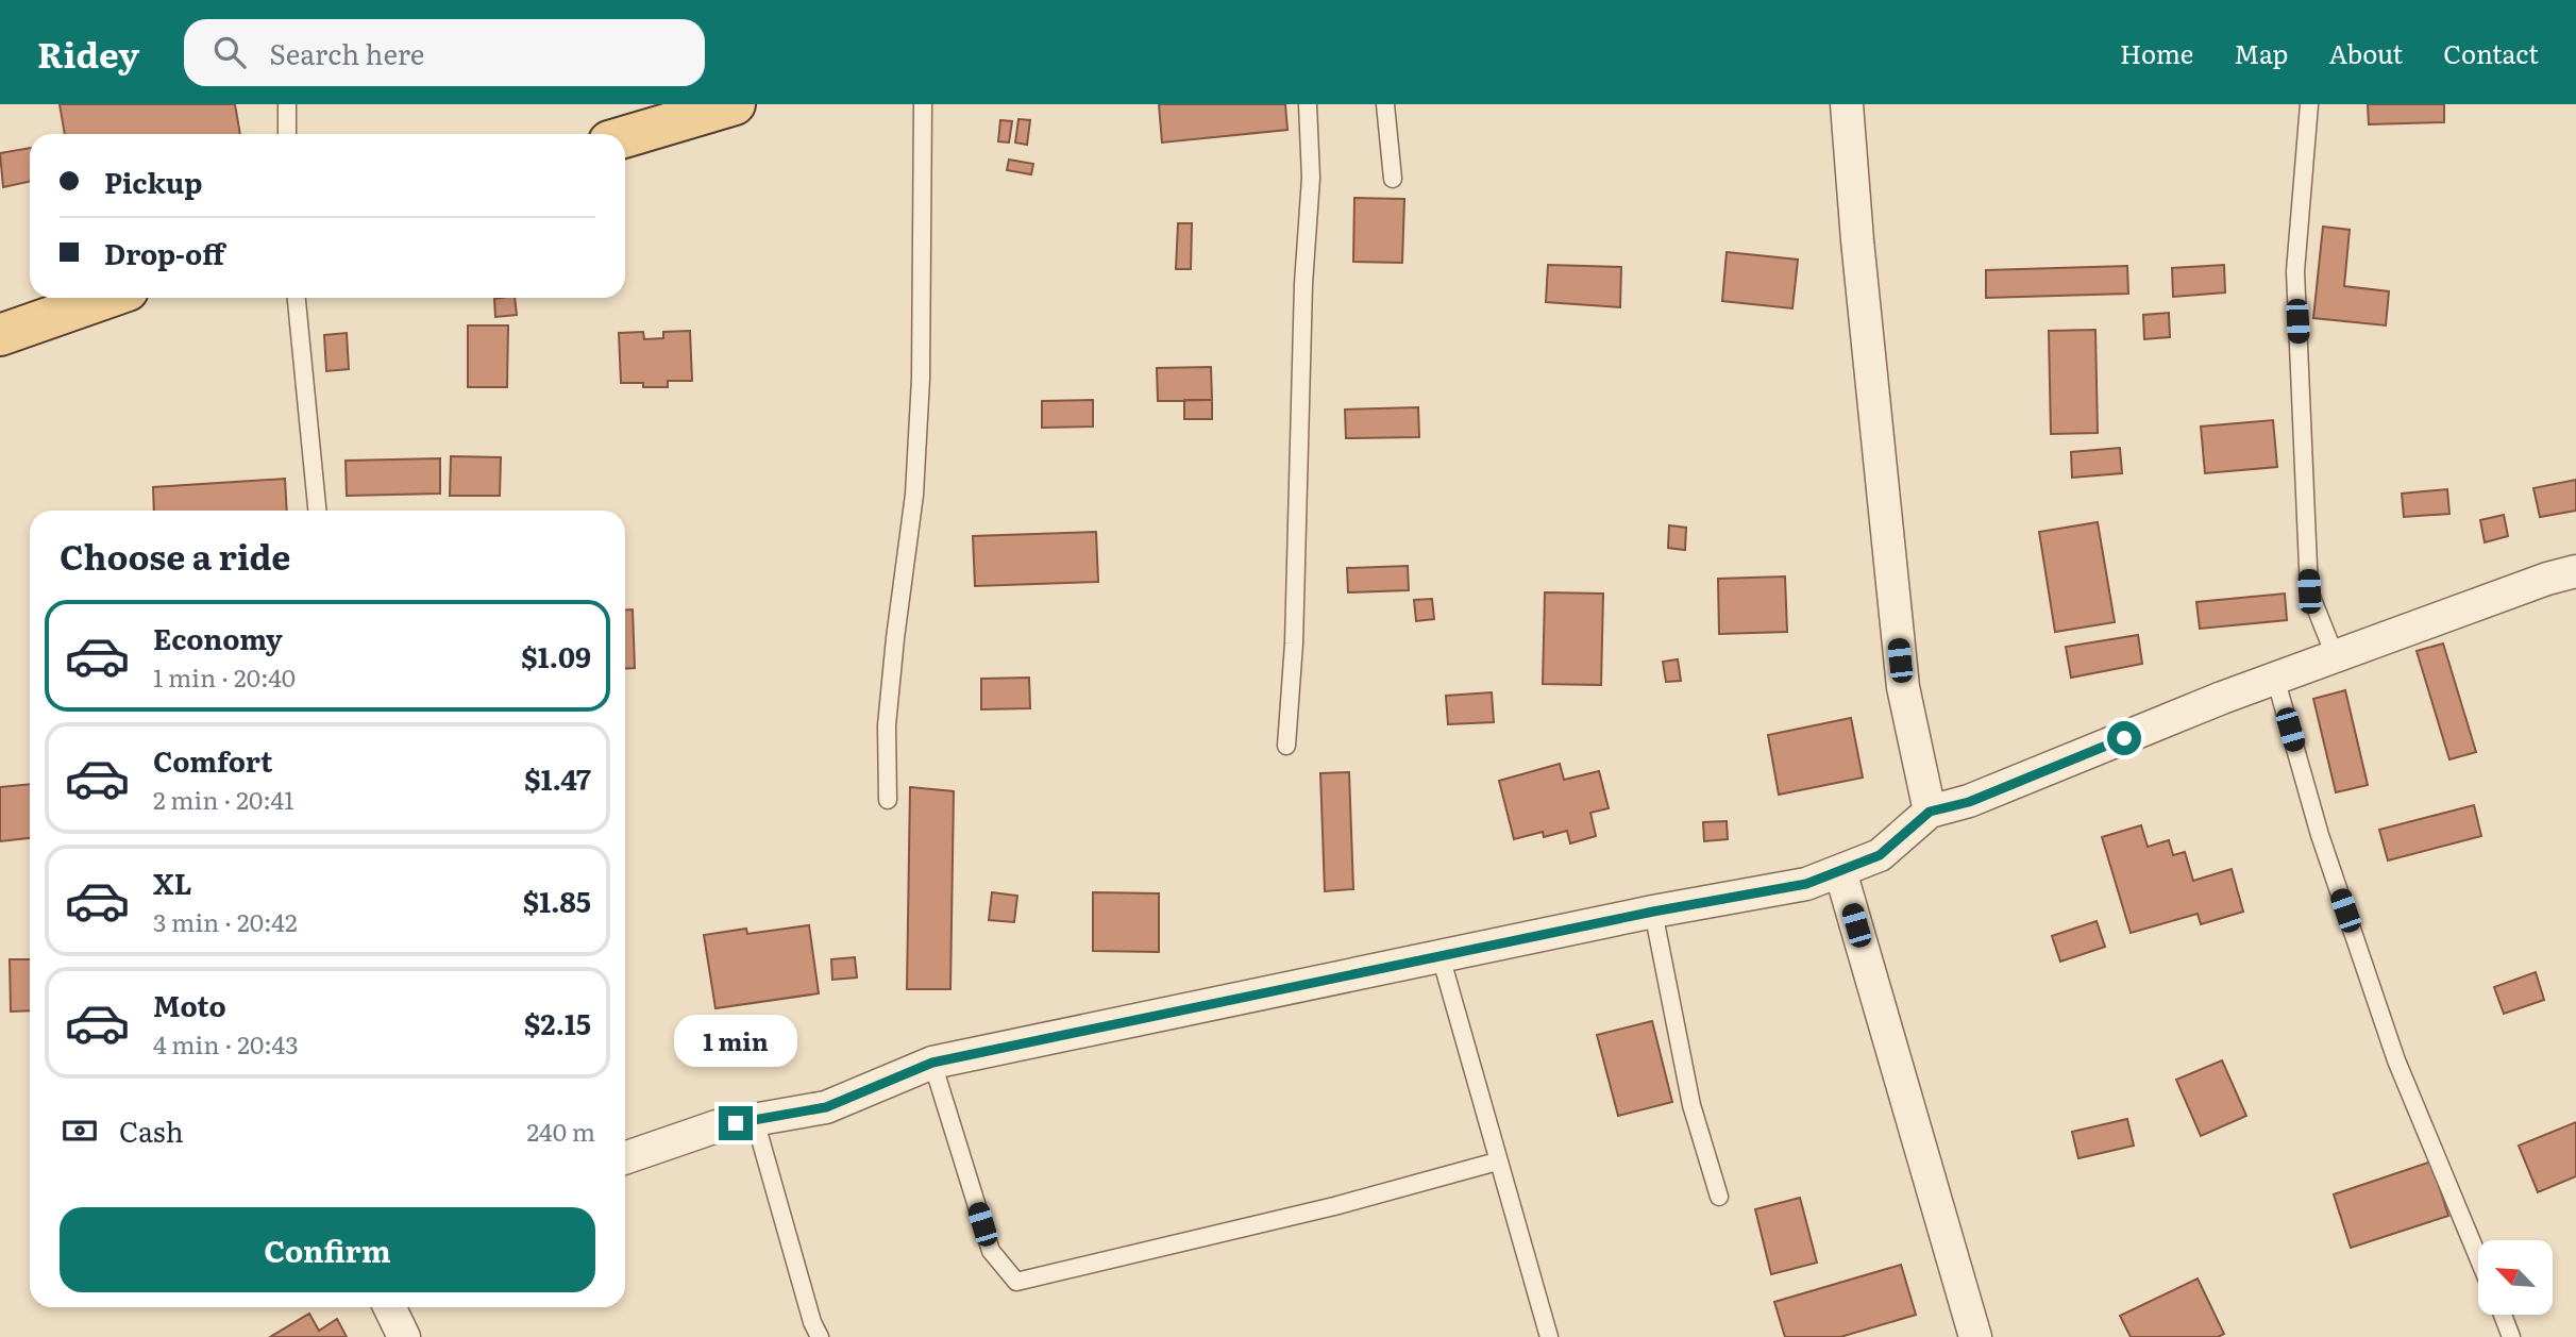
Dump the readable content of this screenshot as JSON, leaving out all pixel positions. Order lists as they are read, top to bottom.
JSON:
{
  "north": "top left",
  "page": {
    "header": "Ridey",
    "search": "Search here",
    "nav": [
      "Home",
      "Map",
      "About",
      "Contact"
    ],
    "banner": ["Pickup", "Drop-off"],
    "heading": "Choose a ride",
    "list": [
      {
        "name": "Economy",
        "note": "1 min · 20:40",
        "value": "$1.09"
      },
      {
        "name": "Comfort",
        "note": "2 min · 20:41",
        "value": "$1.47"
      },
      {
        "name": "XL",
        "note": "3 min · 20:42",
        "value": "$1.85"
      },
      {
        "name": "Moto",
        "note": "4 min · 20:43",
        "value": "$2.15"
      }
    ],
    "bubble": "1 min",
    "pay": ["Cash", "240 m"],
    "buttons": "Confirm"
  }
}
